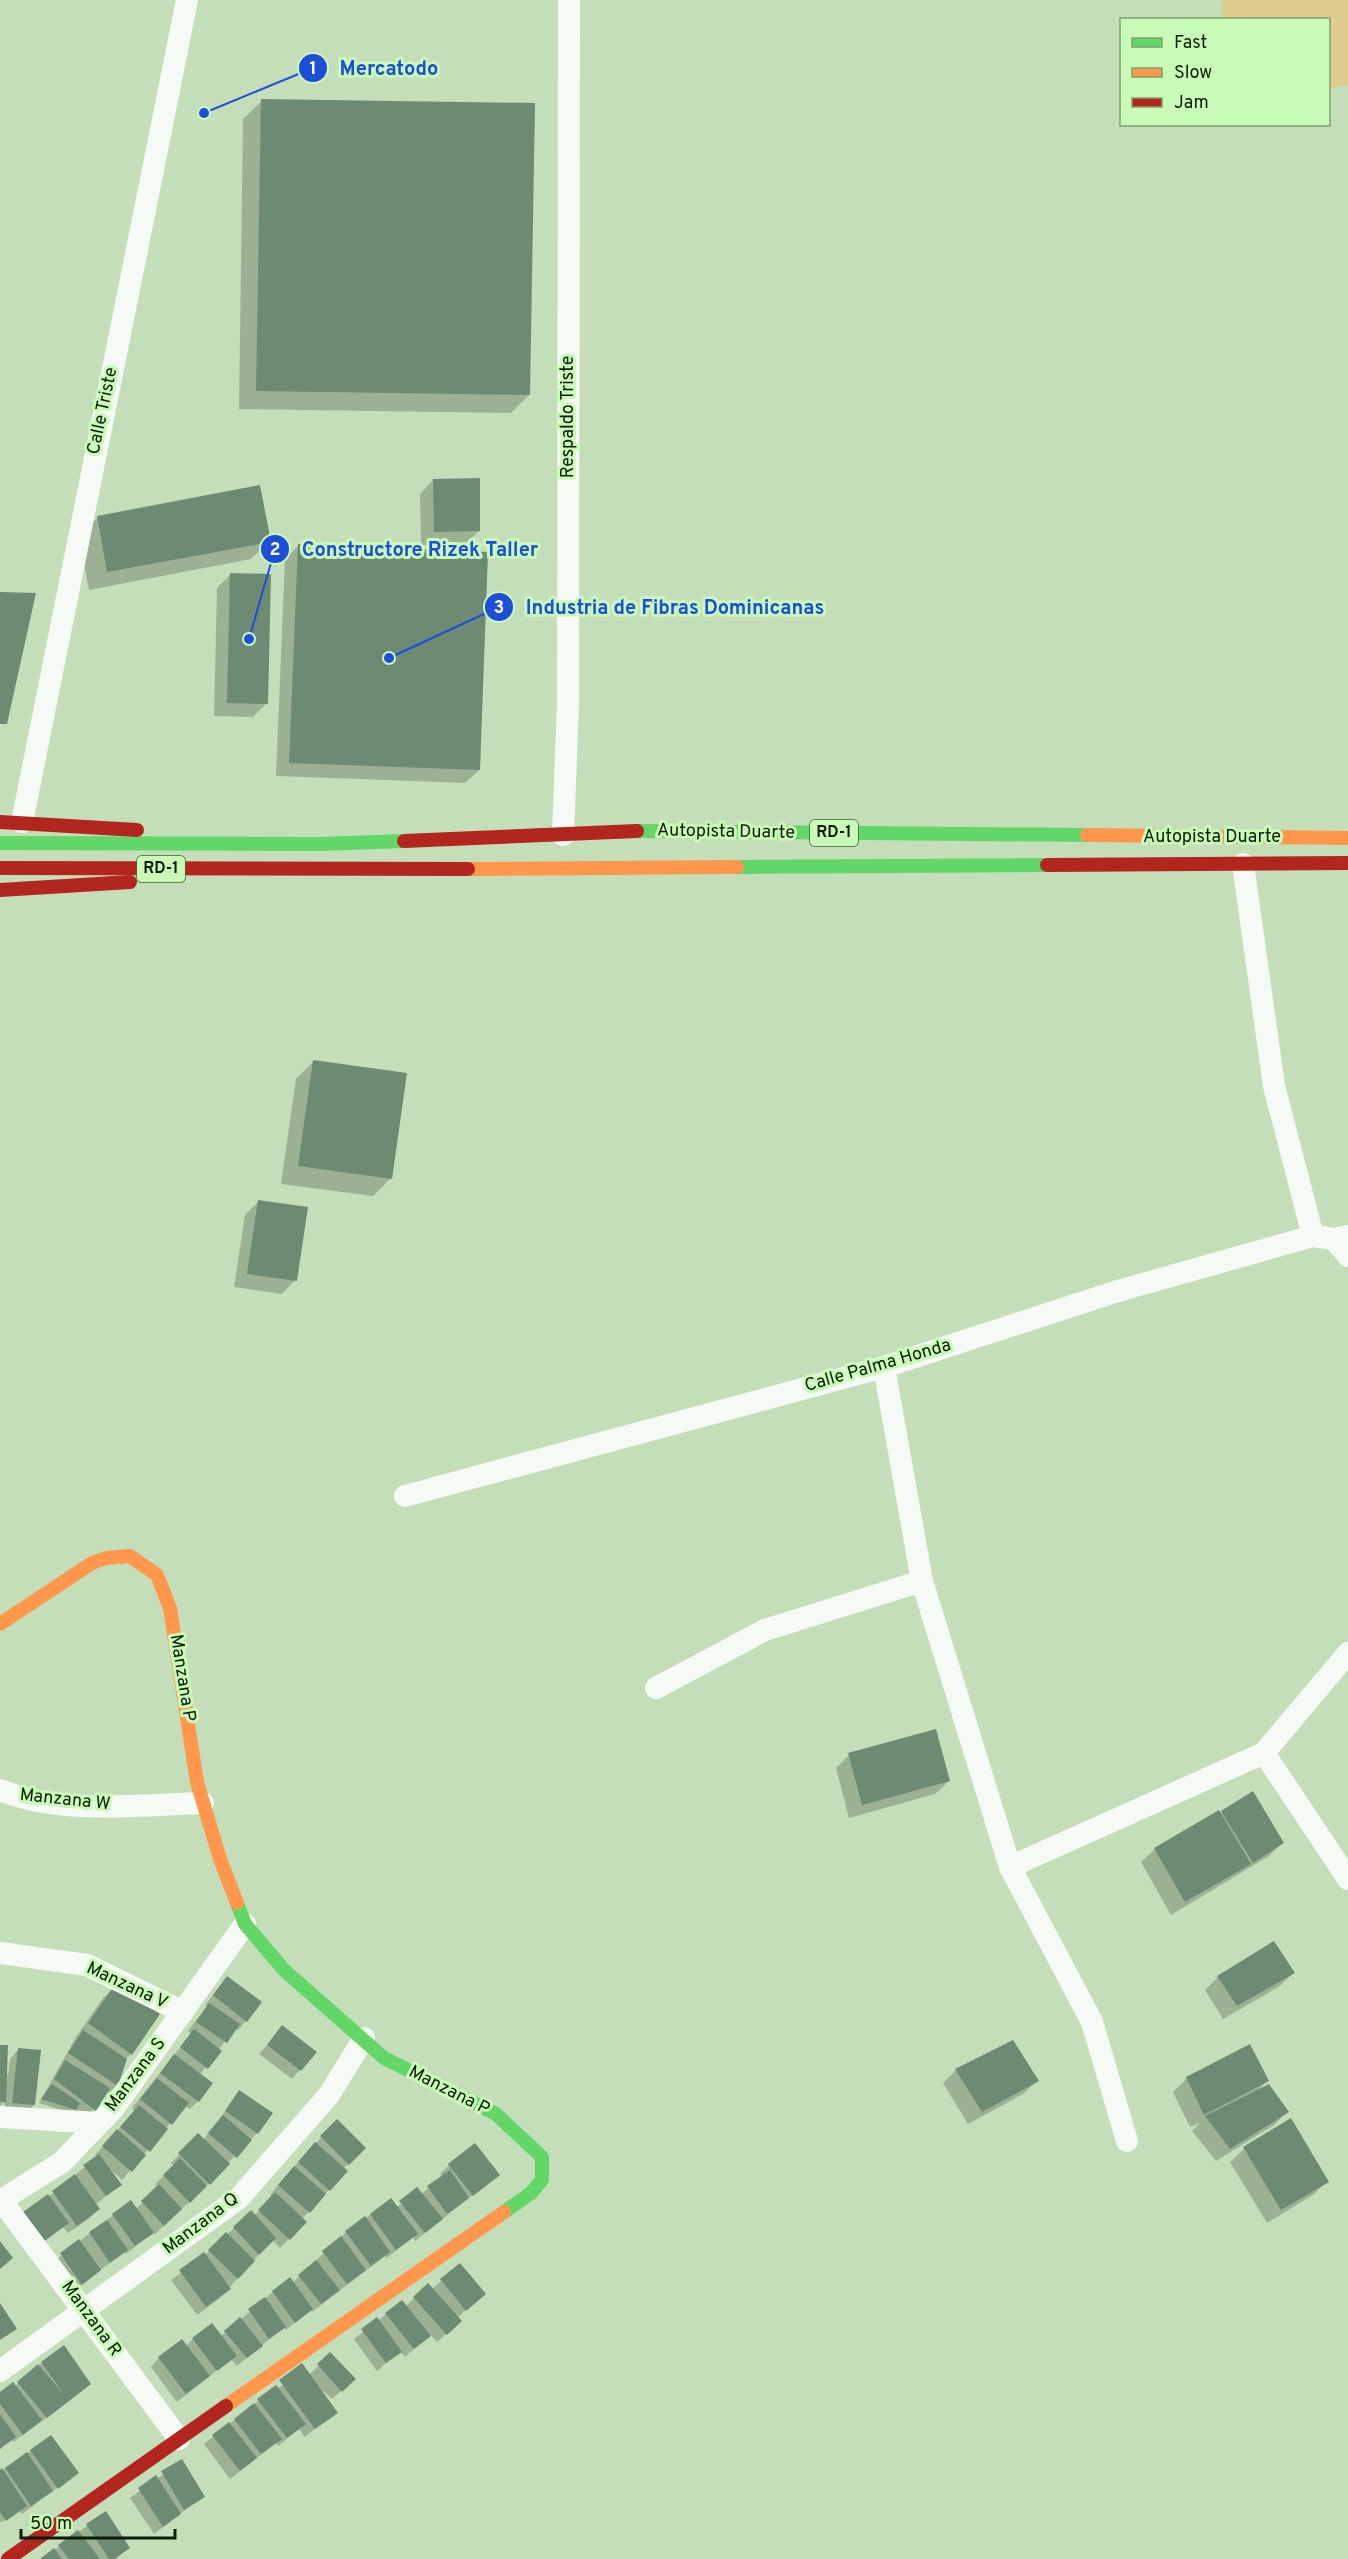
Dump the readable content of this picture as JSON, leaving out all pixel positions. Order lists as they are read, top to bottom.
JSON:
{
  "streets": {
    "main road": ["Autopista Duarte", "RD-1", "Manzana P"],
    "street": [
      "Calle Triste",
      "Respaldo Triste",
      "Calle Palma Honda",
      "Manzana W",
      "Manzana V",
      "Manzana S",
      "Manzana Q",
      "Manzana R"
    ]
  },
  "crossings": [
    ["Respaldo Triste", "Autopista Duarte"],
    ["Autopista Duarte", "RD-1"],
    ["Manzana P", "Manzana W"],
    ["Manzana P", "Manzana S"],
    ["Manzana P", "Manzana Q"],
    ["Manzana P", "Manzana R"],
    ["Manzana V", "Manzana S"],
    ["Manzana S", "Manzana R"],
    ["Manzana Q", "Manzana R"]
  ],
  "places": ["Mercatodo", "Constructore Rizek Taller", "Industria de Fibras Dominicanas"],
  "legend": ["Fast", "Slow", "Jam"],
  "scale_bar": "50 m"
}
